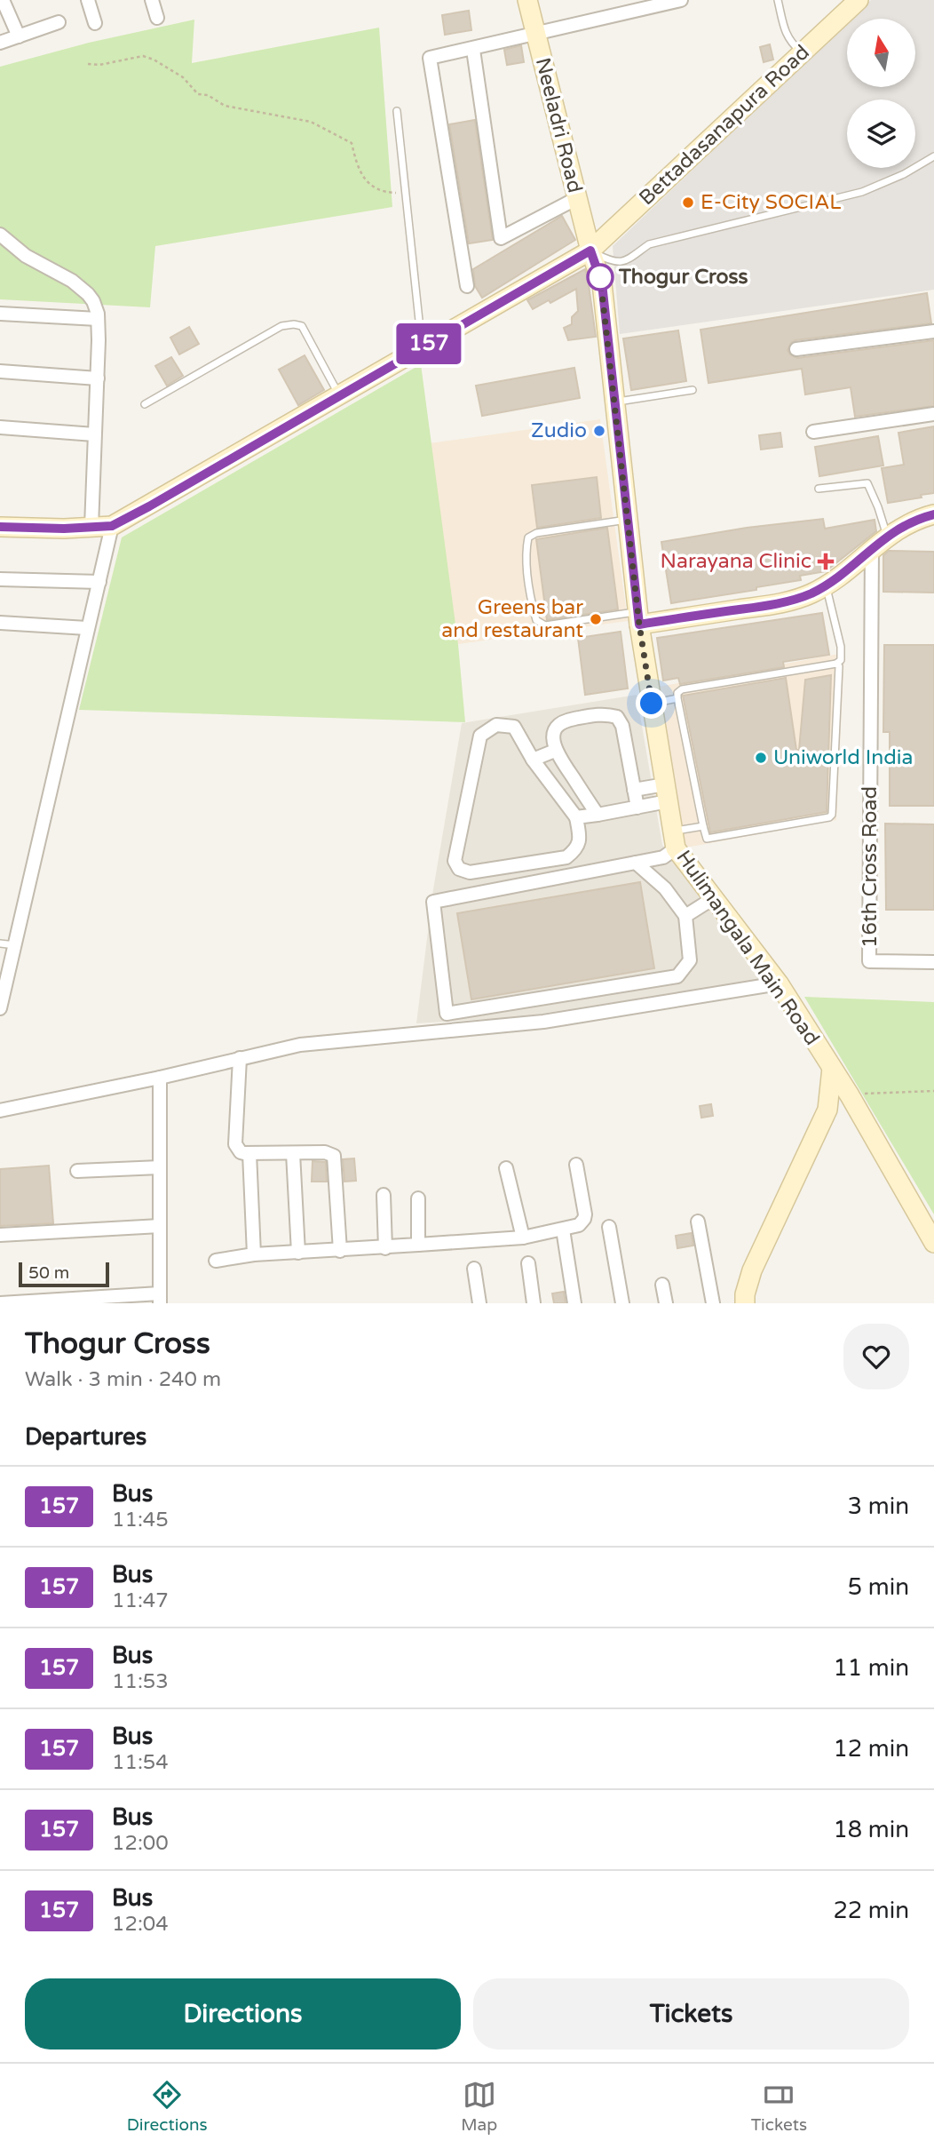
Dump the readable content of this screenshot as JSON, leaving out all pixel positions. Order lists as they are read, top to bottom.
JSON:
{
  "streets": {
    "street": [
      "Neeladri Road",
      "Bettadasanapura Road",
      "16th Cross Road",
      "Hulimangala Main Road"
    ]
  },
  "crossings": [
    ["Neeladri Road", "Bettadasanapura Road"],
    ["Neeladri Road", "Hulimangala Main Road"]
  ],
  "places": {
    "other": [
      "E-City SOCIAL",
      "Thogur Cross",
      "Zudio",
      "Greens bar and restaurant",
      "Uniworld India"
    ],
    "health": ["Narayana Clinic"]
  },
  "lines": ["bus line 157"],
  "scale_bar": "50 m",
  "north": "top",
  "page": {
    "on_map": "157",
    "scale": "50 m",
    "heading": [
      ["Thogur Cross", "Walk · 3 min · 240 m"],
      "Departures"
    ],
    "list": [
      {
        "mark": "157",
        "name": "Bus",
        "note": "11:45",
        "value": "3 min"
      },
      {
        "mark": "157",
        "name": "Bus",
        "note": "11:47",
        "value": "5 min"
      },
      {
        "mark": "157",
        "name": "Bus",
        "note": "11:53",
        "value": "11 min"
      },
      {
        "mark": "157",
        "name": "Bus",
        "note": "11:54",
        "value": "12 min"
      },
      {
        "mark": "157",
        "name": "Bus",
        "note": "12:00",
        "value": "18 min"
      },
      {
        "mark": "157",
        "name": "Bus",
        "note": "12:04",
        "value": "22 min"
      }
    ],
    "buttons": ["Directions", "Tickets"],
    "tabs": ["Directions", "Map", "Tickets"]
  }
}
